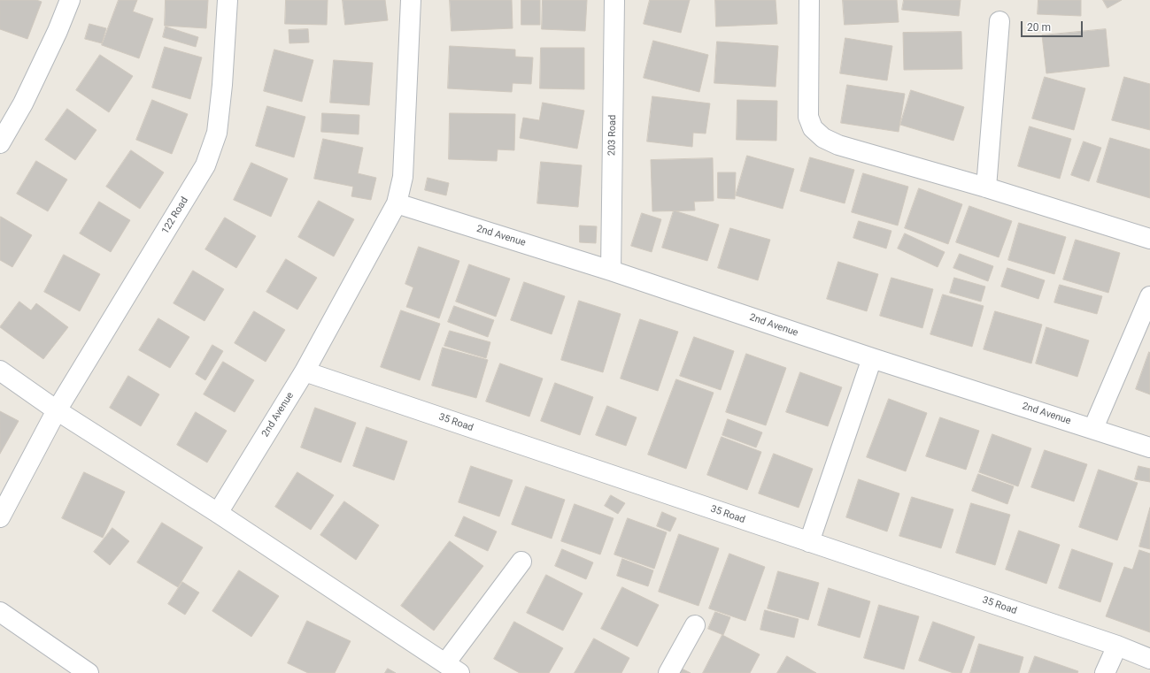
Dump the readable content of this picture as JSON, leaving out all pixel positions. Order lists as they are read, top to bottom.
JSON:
{
  "streets": {
    "street": [
      "203 Road",
      "122 Road",
      "2nd Avenue",
      "35 Road"
    ]
  },
  "crossings": [
    ["203 Road", "2nd Avenue"],
    ["2nd Avenue", "35 Road"]
  ],
  "scale_bar": "20 m"
}
